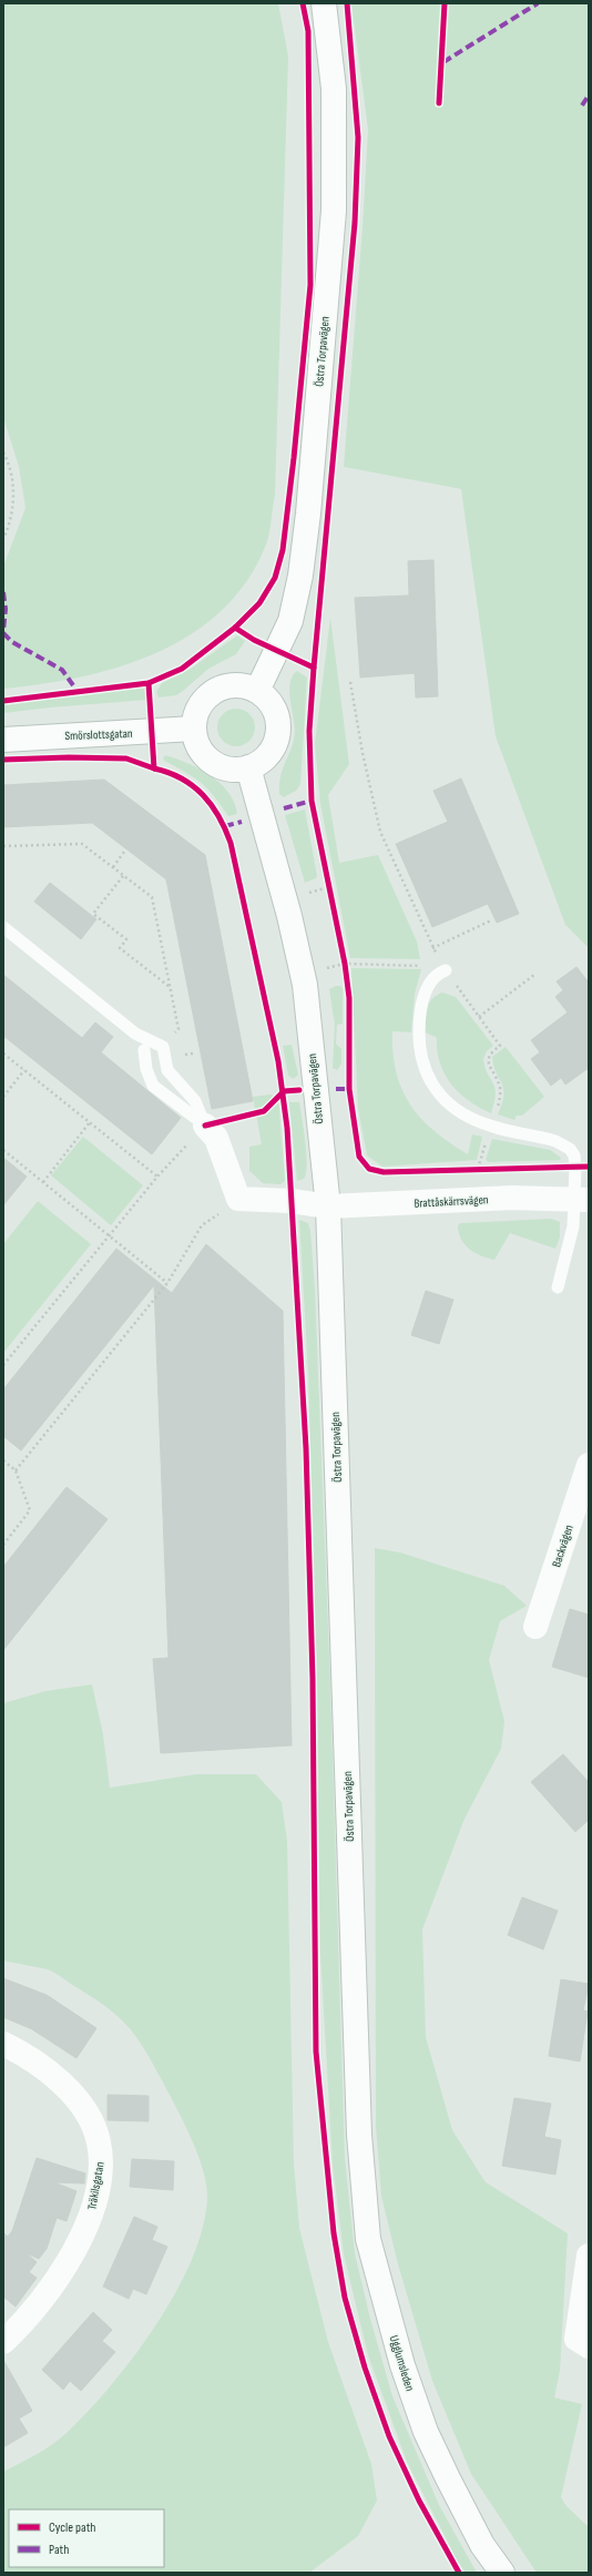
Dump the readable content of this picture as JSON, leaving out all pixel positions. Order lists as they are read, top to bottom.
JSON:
{
  "streets": {
    "street": [
      "Östra Torpavägen",
      "Smörslottsgatan",
      "Brattåskärrsvägen",
      "Backvägen",
      "Träkilsgatan",
      "Ugglumsleden"
    ]
  },
  "crossings": [
    ["Östra Torpavägen", "Smörslottsgatan"],
    ["Östra Torpavägen", "Brattåskärrsvägen"],
    ["Östra Torpavägen", "Ugglumsleden"]
  ],
  "legend": ["Cycle path", "Path"]
}
